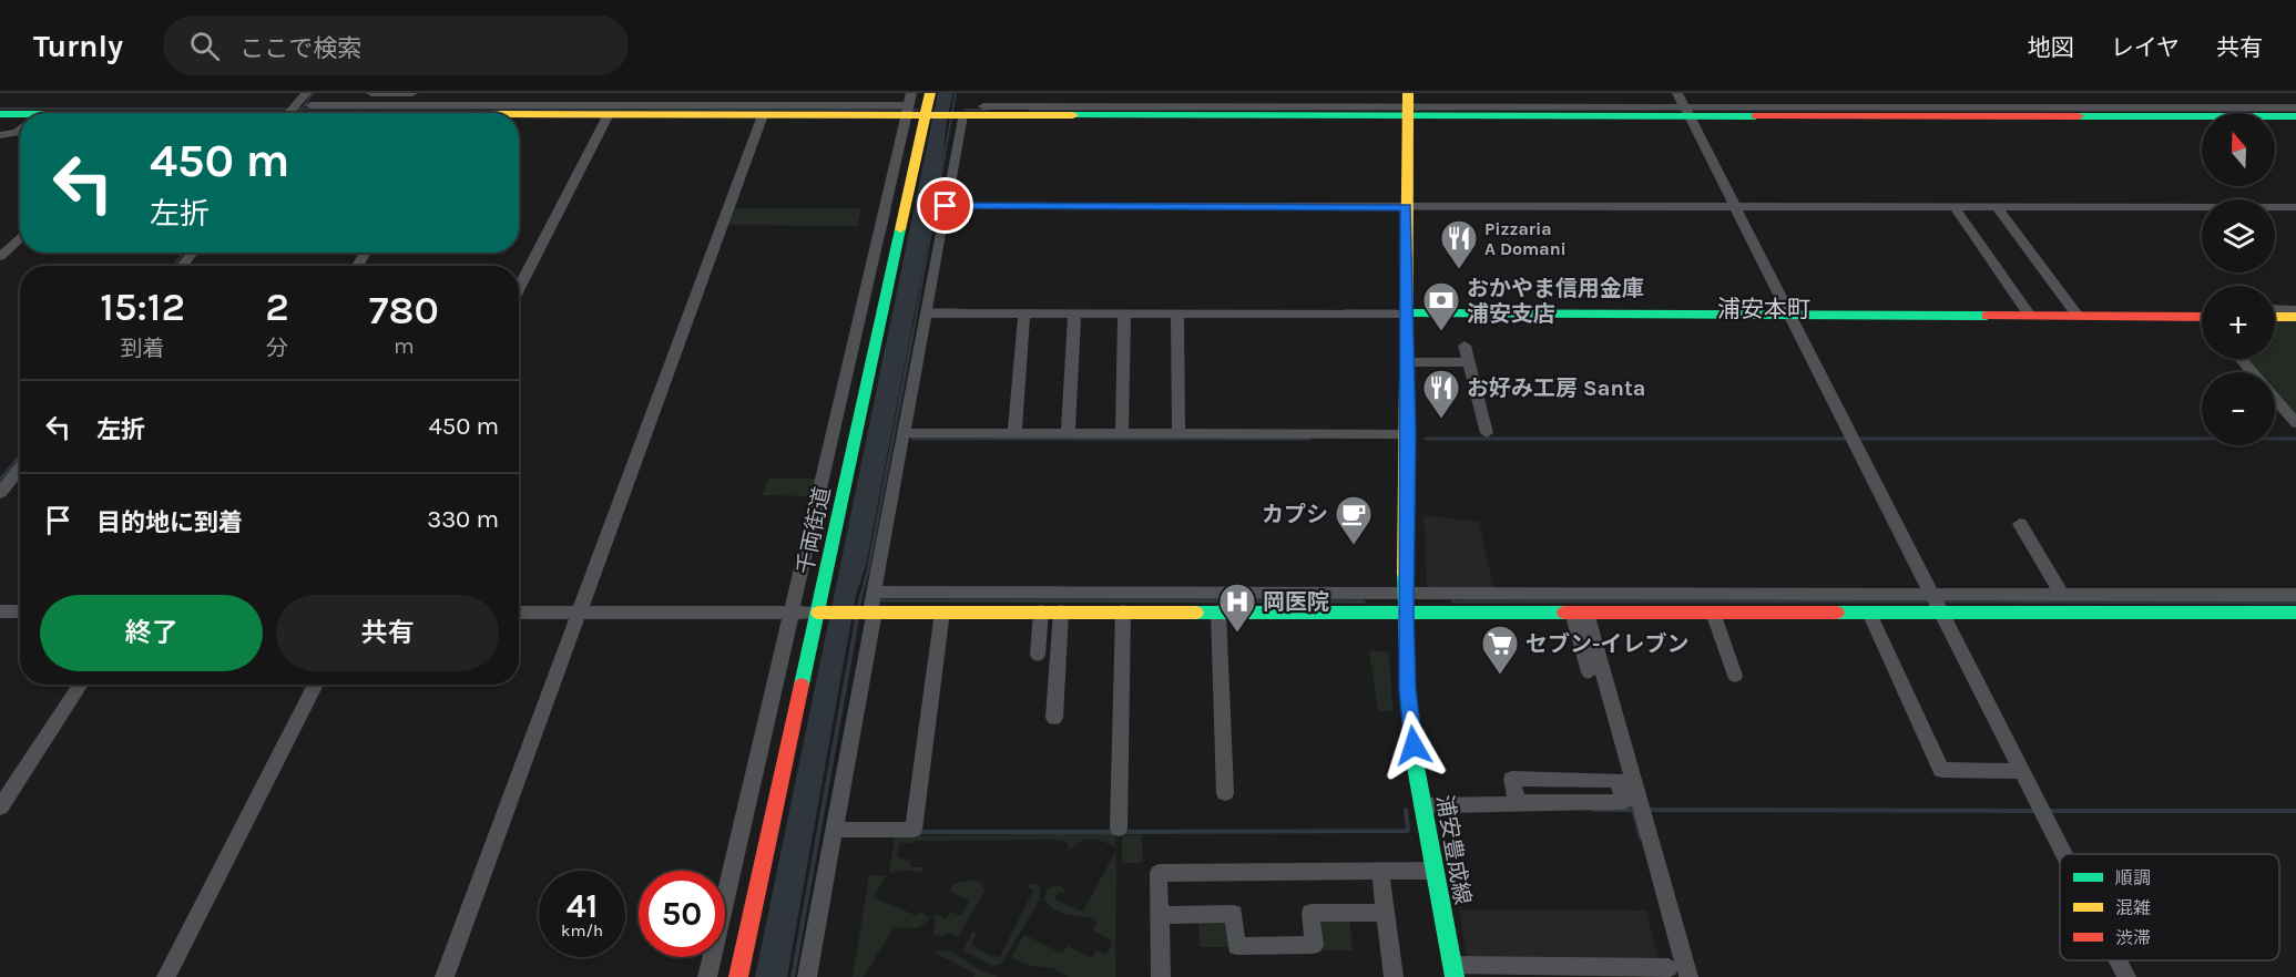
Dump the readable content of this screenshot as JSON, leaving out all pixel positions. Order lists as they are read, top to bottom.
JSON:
{
  "streets": {
    "street": ["千両街道", "浦安豊成線"]
  },
  "districts": ["浦安本町"],
  "places": {
    "restaurant": ["Pizzaria A Domani", "お好み工房 Santa"],
    "bank": ["おかやま信用金庫 浦安支店"],
    "cafe": ["カプシ"],
    "hospital": ["岡医院"],
    "supermarket": ["セブン-イレブン"]
  },
  "legend": ["順調", "混雑", "渋滞"],
  "north": "top",
  "page": {
    "header": "Turnly",
    "search": "ここで検索",
    "nav": ["地図", "レイヤ", "共有"],
    "map_buttons": ["+", "−"],
    "turn": ["450 m", "左折"],
    "eta": [
      "15:12",
      "到着",
      "2",
      "分",
      "780",
      "m"
    ],
    "list": [
      {
        "name": "左折",
        "value": "450 m"
      },
      {
        "name": "目的地に到着",
        "value": "330 m"
      }
    ],
    "buttons": ["終了", "共有"],
    "speed": "41 km/h",
    "limit": "50"
  }
}
